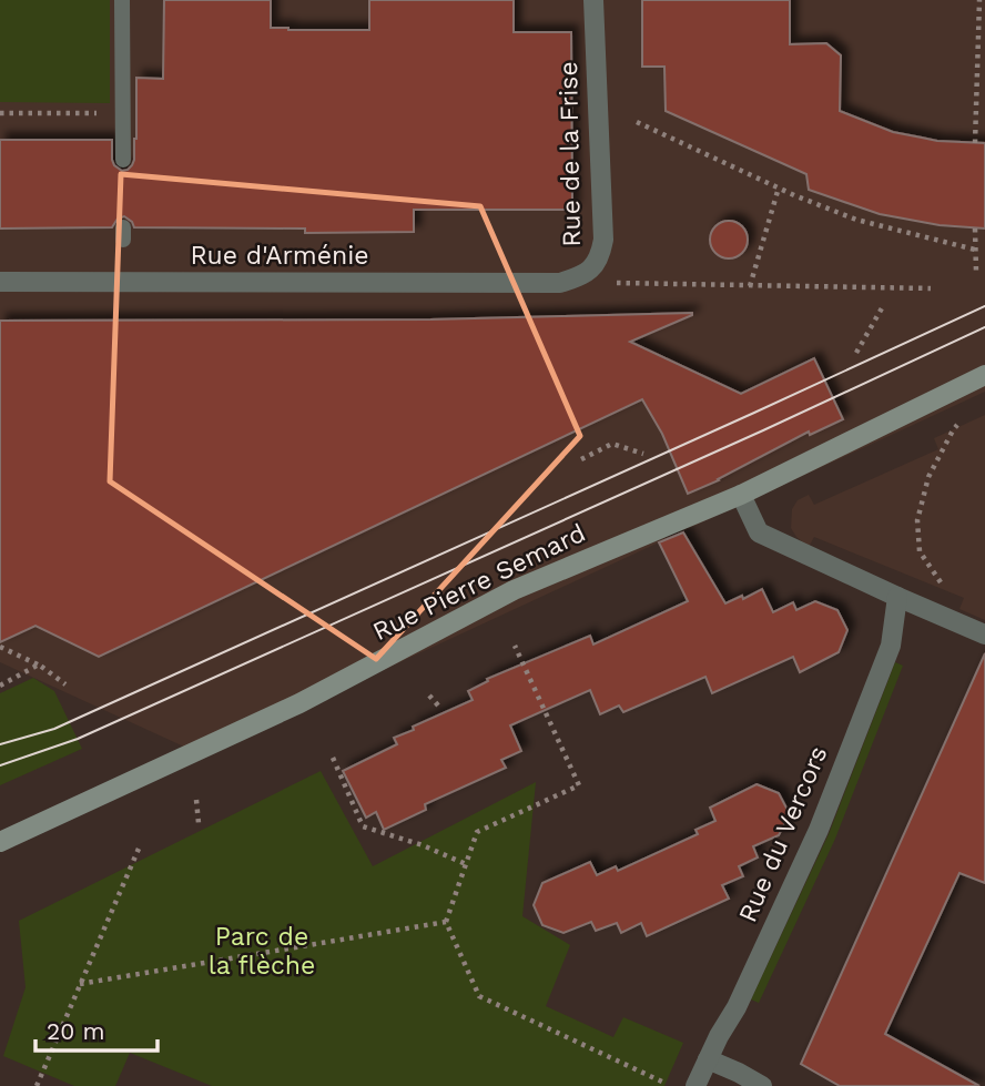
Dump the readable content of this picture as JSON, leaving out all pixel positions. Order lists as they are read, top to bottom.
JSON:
{
  "streets": {
    "street": [
      "Rue de la Frise",
      "Rue d'Arménie",
      "Rue Pierre Semard",
      "Rue du Vercors"
    ]
  },
  "crossings": [
    ["Rue de la Frise", "Rue d'Arménie"]
  ],
  "parks": ["Parc de la flèche"],
  "scale_bar": "20 m"
}
